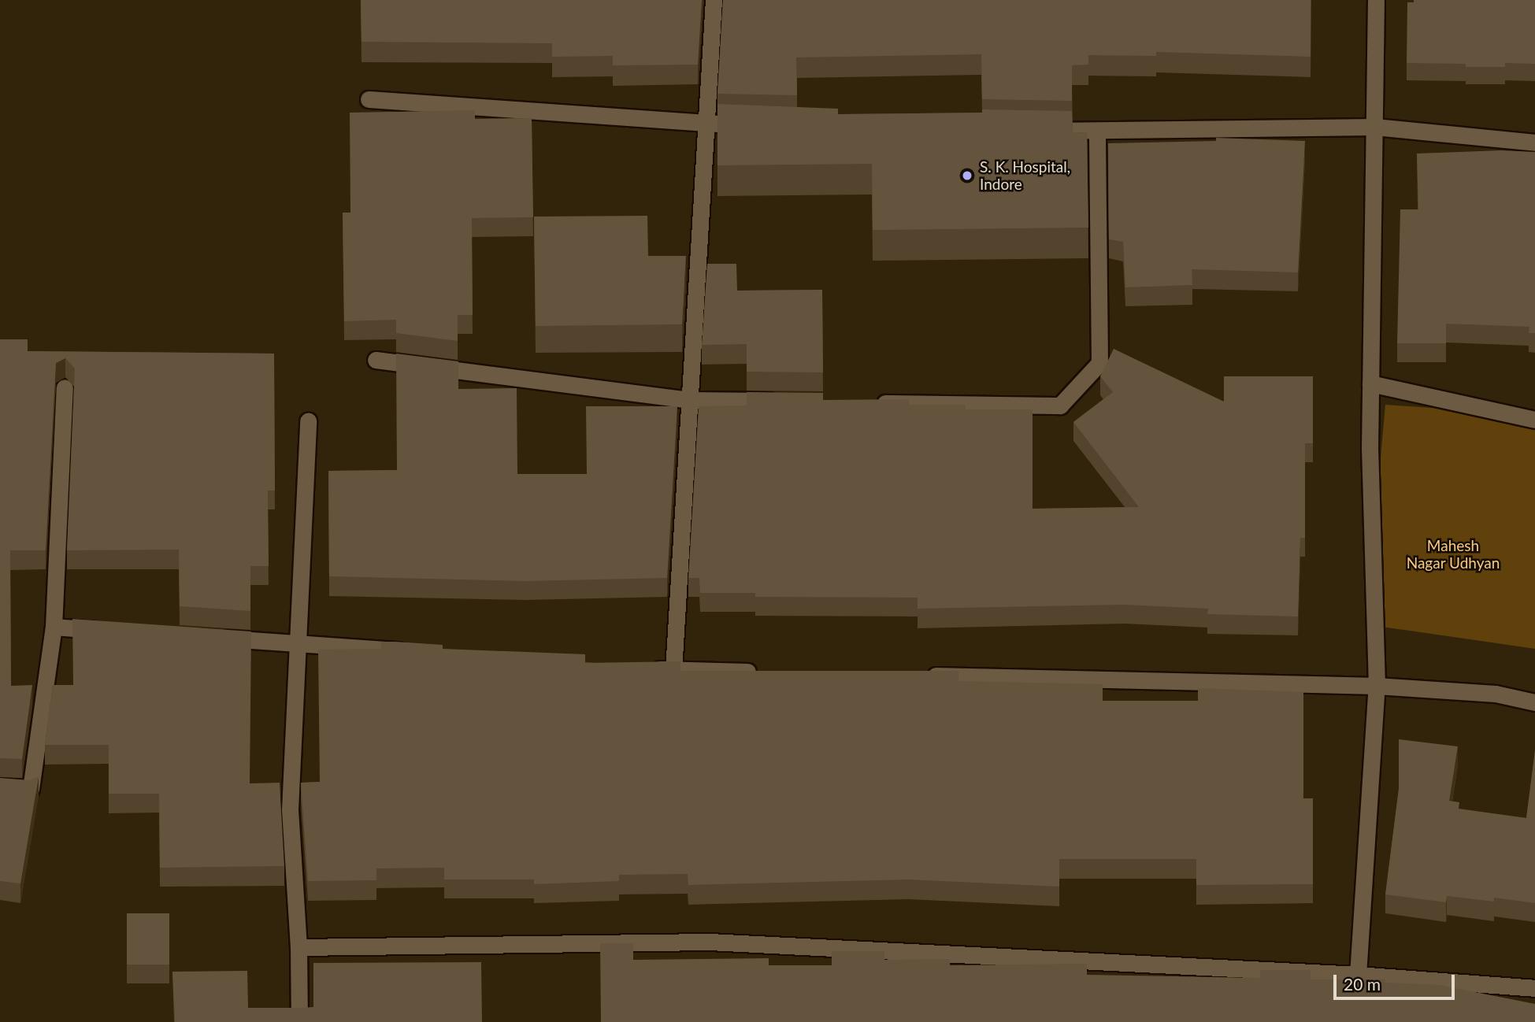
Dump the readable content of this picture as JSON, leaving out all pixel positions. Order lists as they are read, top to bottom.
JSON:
{
  "parks": ["Mahesh Nagar Udhyan"],
  "places": ["S. K. Hospital, Indore"],
  "scale_bar": "20 m"
}
